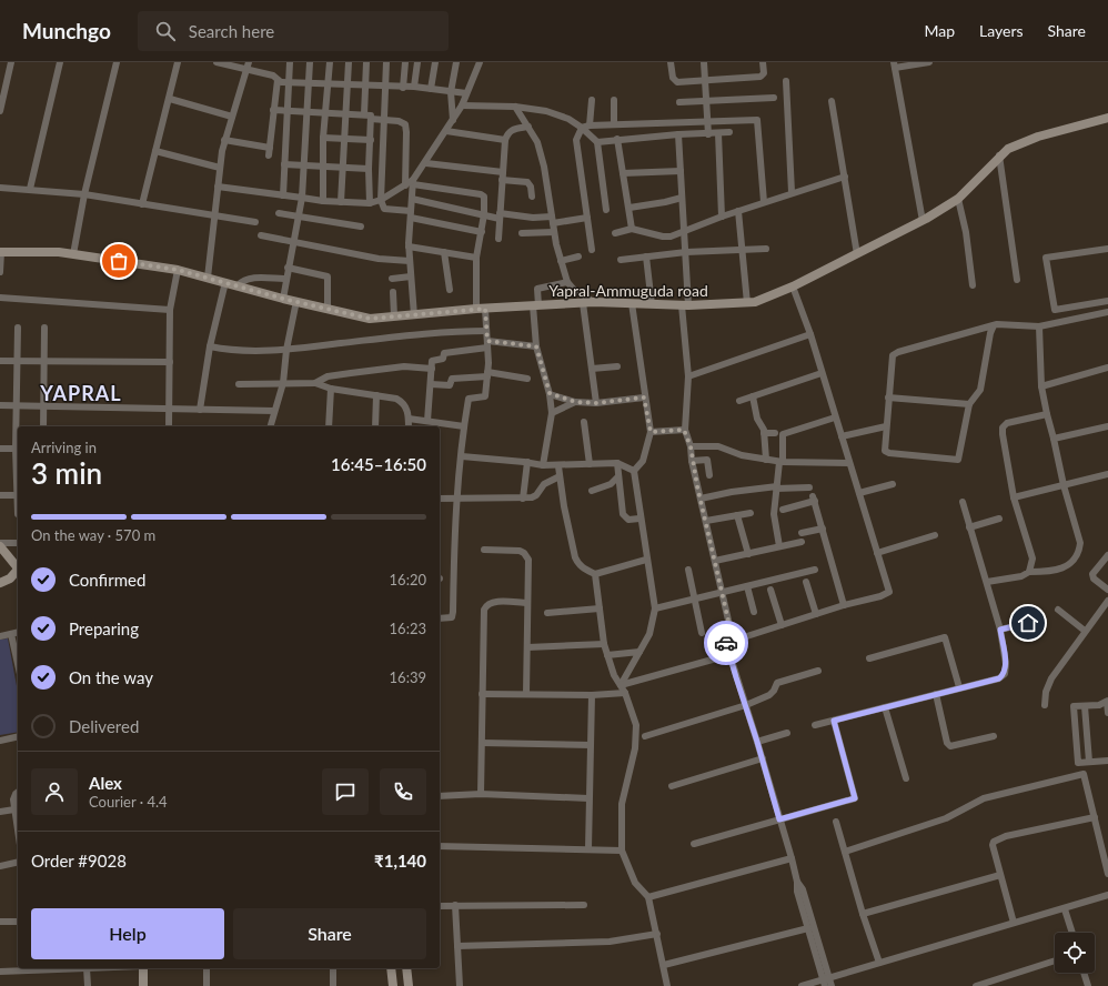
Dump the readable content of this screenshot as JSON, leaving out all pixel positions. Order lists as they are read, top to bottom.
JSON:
{
  "streets": {
    "main road": ["Yapral-Ammuguda road"]
  },
  "districts": ["YAPRAL"],
  "page": {
    "header": "Munchgo",
    "search": "Search here",
    "nav": ["Map", "Layers", "Share"],
    "heading": ["3 min", "Arriving in", "16:45–16:50"],
    "panel": [
      "Alex",
      "Courier · 4.4",
      "Order #9028",
      "₹1,140"
    ],
    "bar": "On the way · 570 m",
    "list": [
      ["Confirmed", "16:20"],
      ["Preparing", "16:23"],
      ["On the way", "16:39"],
      "Delivered"
    ],
    "buttons": ["Help", "Share"]
  }
}
